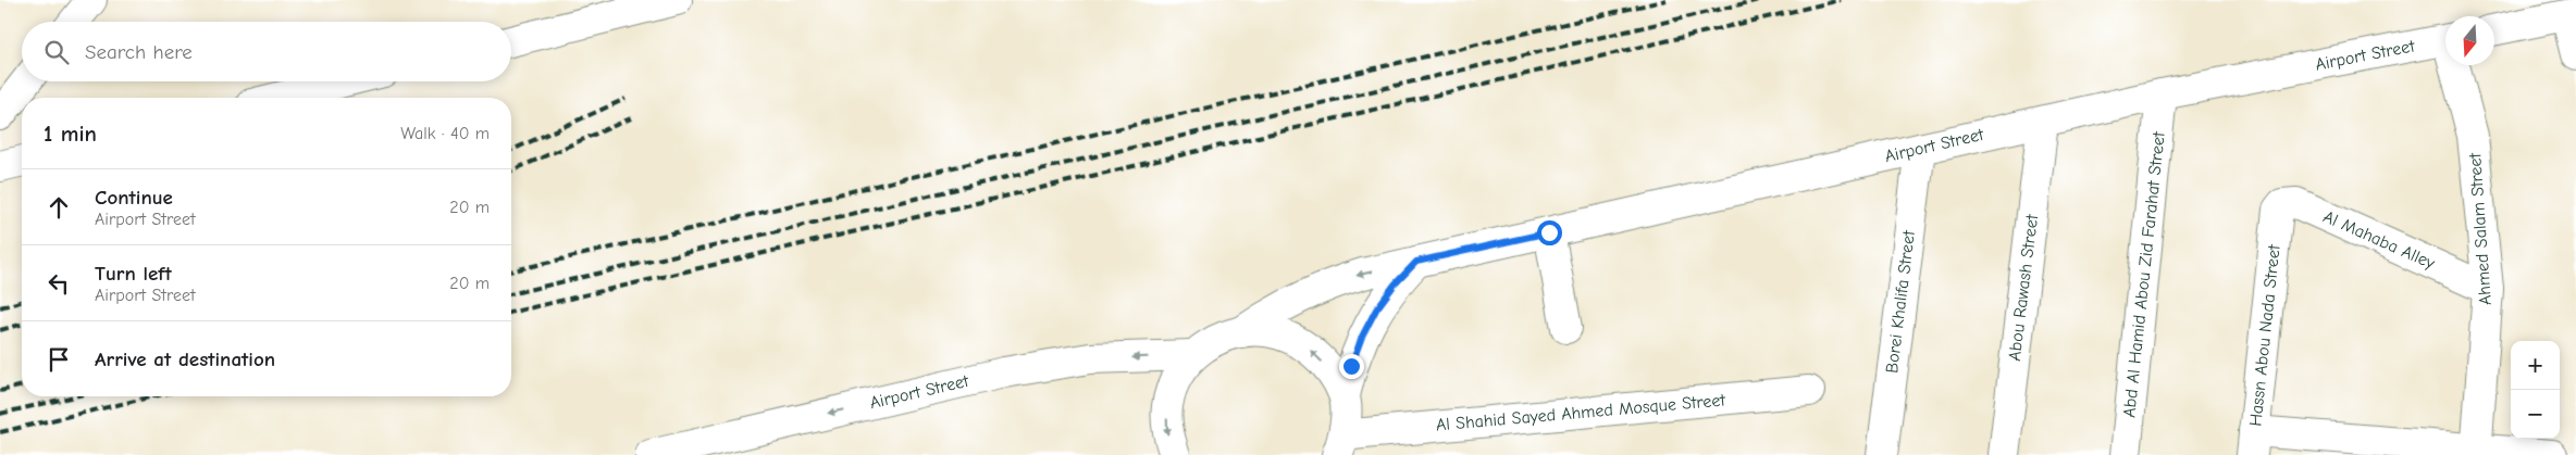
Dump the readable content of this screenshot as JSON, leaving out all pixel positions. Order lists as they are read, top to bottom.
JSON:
{
  "streets": {
    "street": [
      "Airport Street",
      "Ahmed Salam Street",
      "Al Mahaba Alley",
      "Abd Al Hamid Abou Zid Farahat Street",
      "Abou Rawash Street",
      "Borei Khalifa Street",
      "Hassn Abou Nada Street",
      "Al Shahid Sayed Ahmed Mosque Street"
    ]
  },
  "crossings": [
    ["Airport Street", "Abd Al Hamid Abou Zid Farahat Street"],
    ["Airport Street", "Abou Rawash Street"],
    ["Airport Street", "Borei Khalifa Street"],
    ["Ahmed Salam Street", "Al Mahaba Alley"],
    ["Al Mahaba Alley", "Hassn Abou Nada Street"]
  ],
  "one_way": ["Airport Street"],
  "north": "bottom",
  "page": {
    "search": "Search here",
    "heading": ["1 min", "Walk · 40 m"],
    "list": [
      ["Continue", "Airport Street", "20 m"],
      ["Turn left", "Airport Street", "20 m"],
      "Arrive at destination"
    ],
    "map_buttons": ["+", "−"]
  }
}
